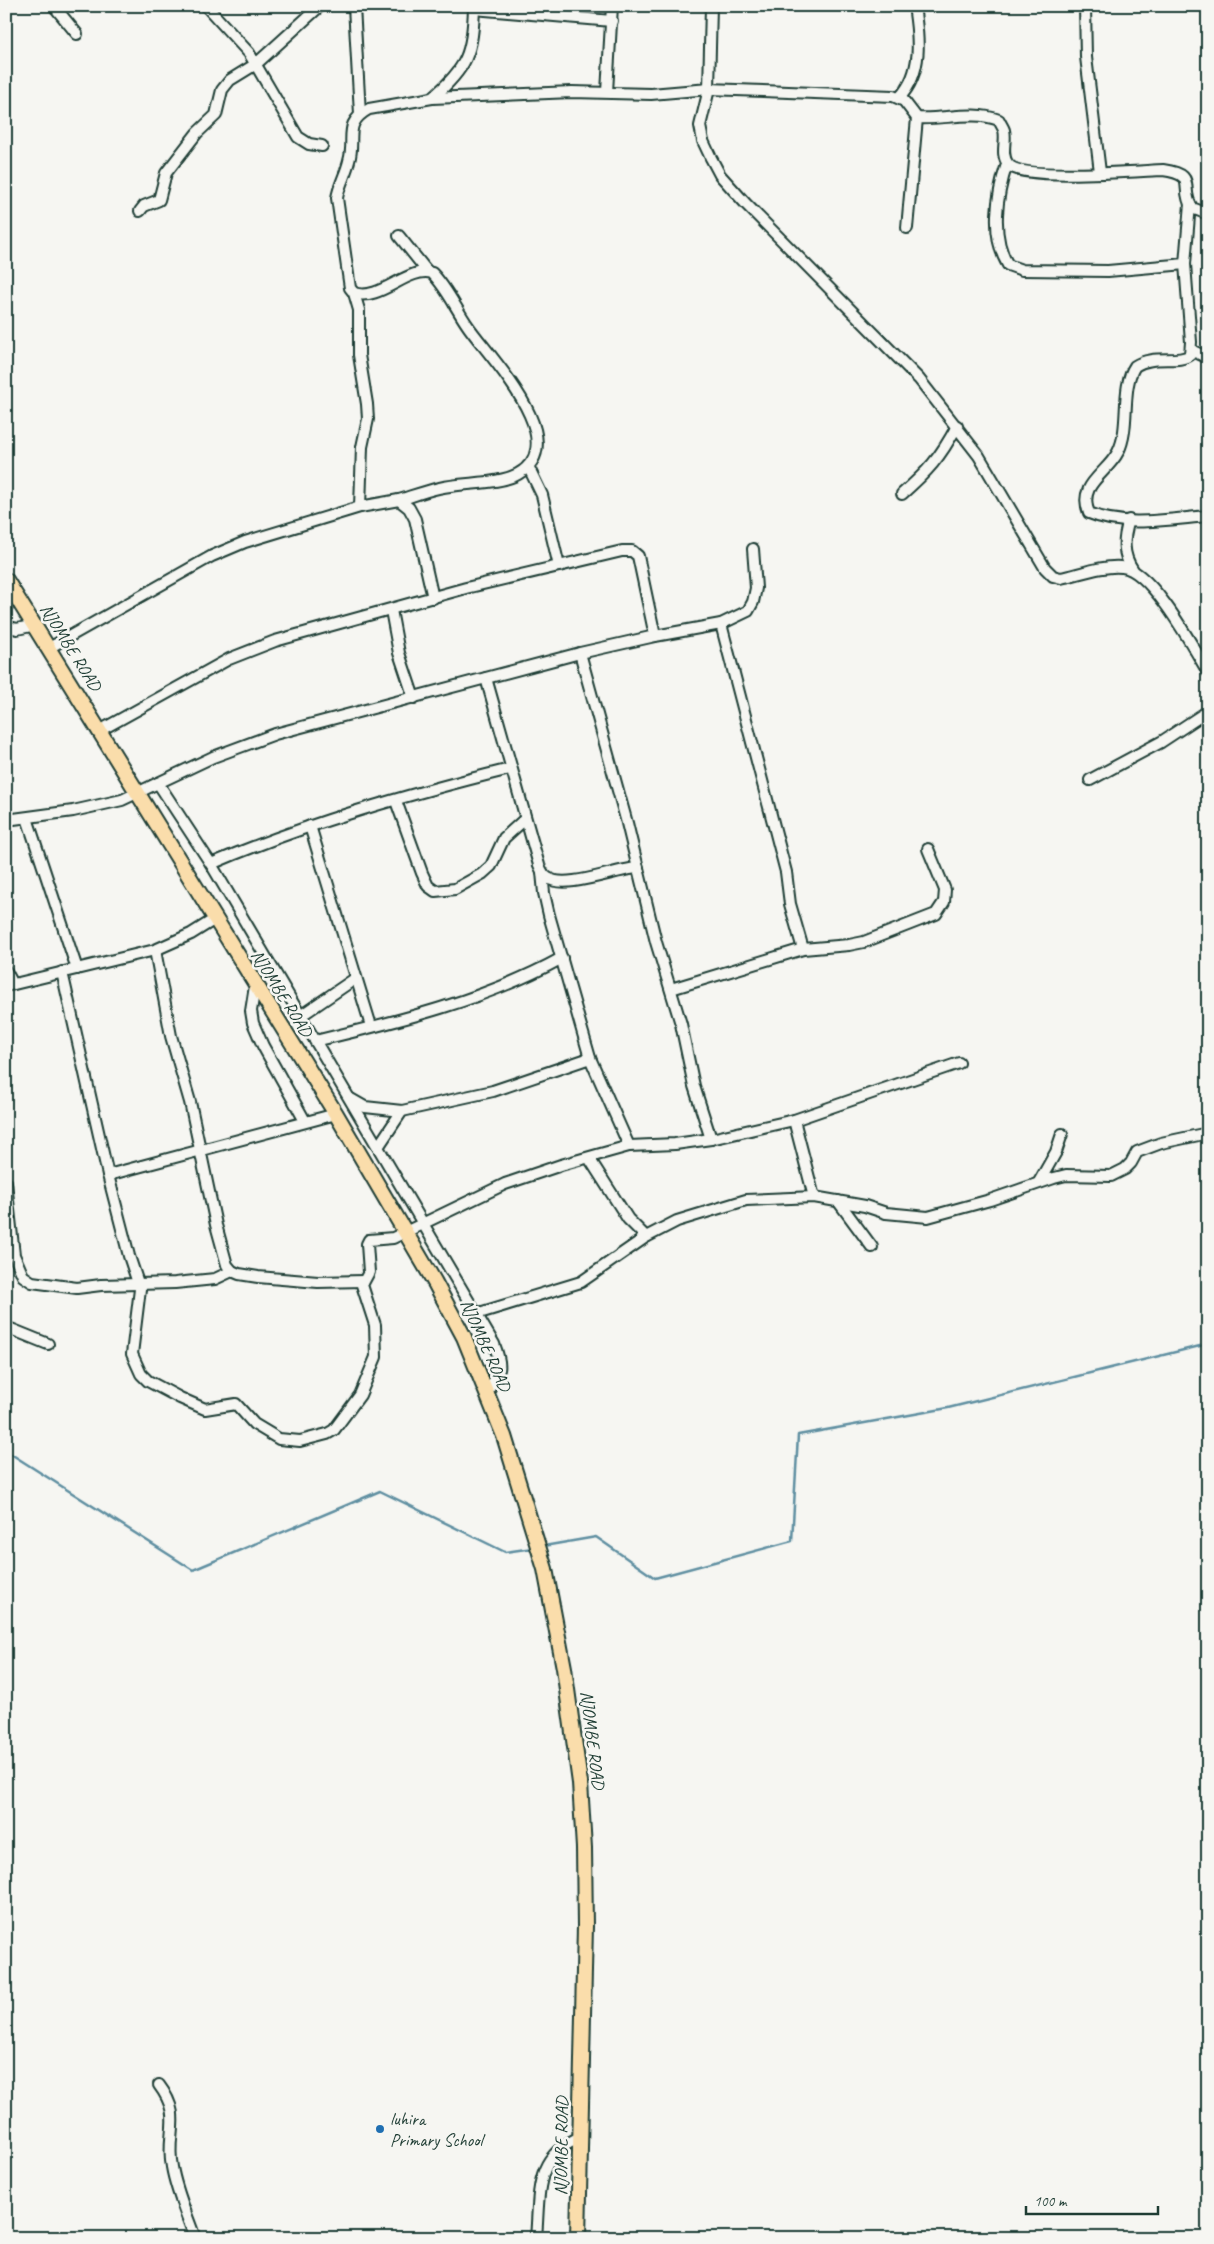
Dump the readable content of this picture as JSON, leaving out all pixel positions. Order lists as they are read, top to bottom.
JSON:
{
  "streets": {
    "highway": ["NJOMBE ROAD"]
  },
  "places": ["luhira Primary School"],
  "scale_bar": "100 m"
}
